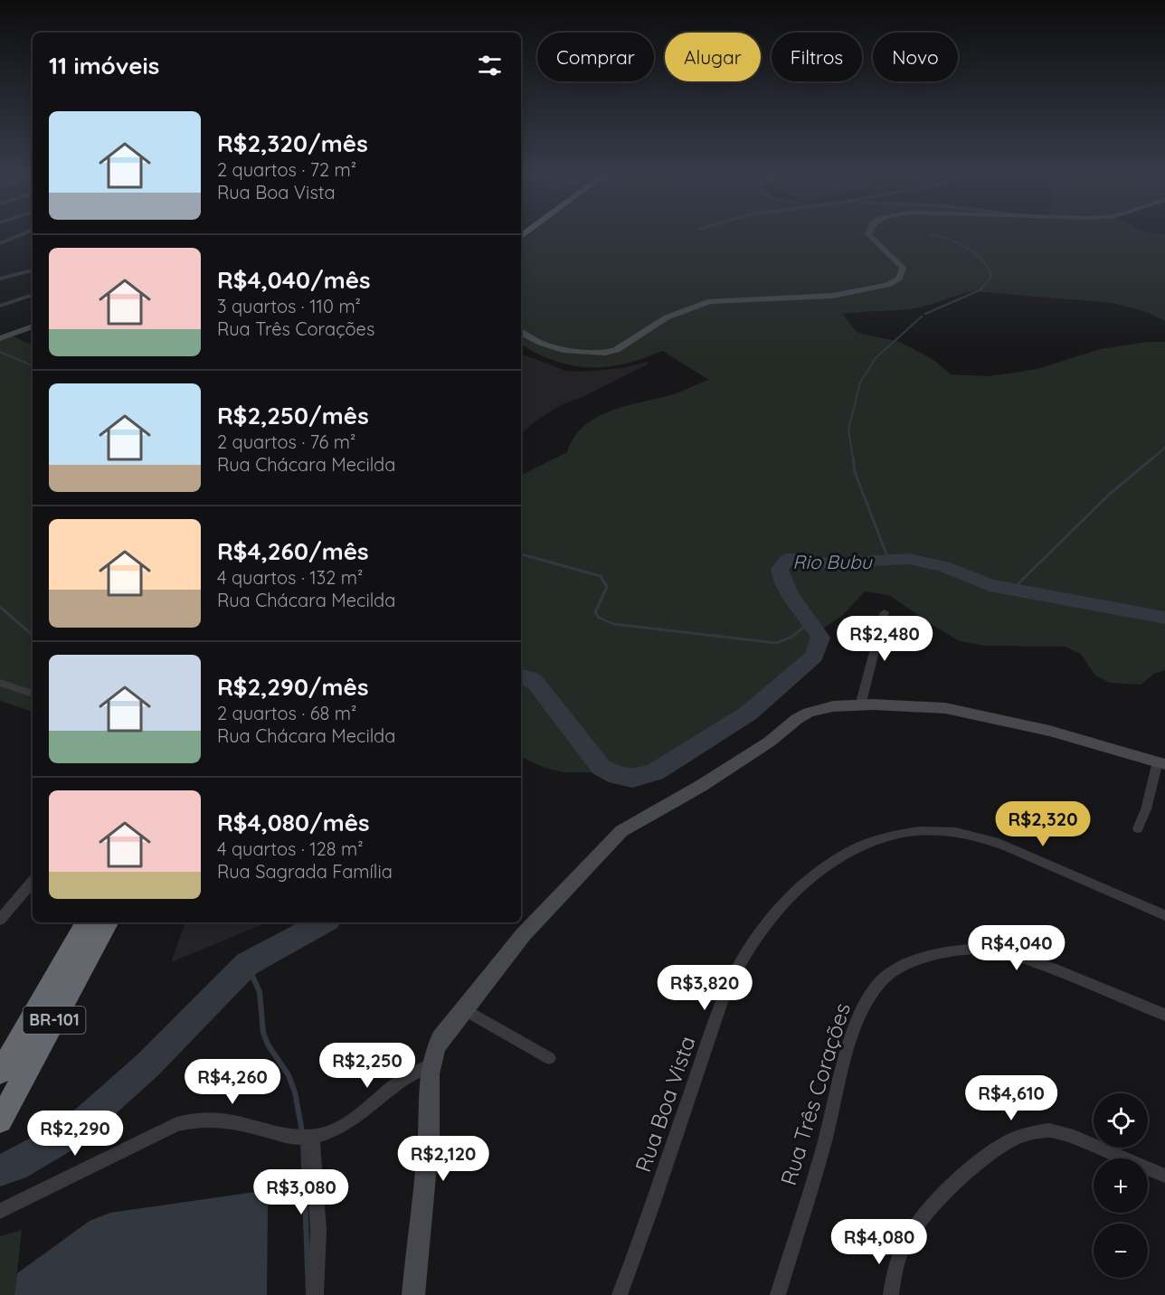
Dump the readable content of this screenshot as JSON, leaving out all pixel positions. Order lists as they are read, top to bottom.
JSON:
{
  "streets": {
    "highway": ["BR-101"],
    "street": ["Rua Três Corações", "Rua Boa Vista"]
  },
  "water": ["Rio Bubu"],
  "page": {
    "chip": [
      "Comprar",
      "Alugar",
      "Filtros",
      "Novo"
    ],
    "heading": "11 imóveis",
    "list": [
      {
        "name": "R$2,320/mês",
        "note": "2 quartos · 72 m² · Rua Boa Vista"
      },
      {
        "name": "R$4,040/mês",
        "note": "3 quartos · 110 m² · Rua Três Corações"
      },
      {
        "name": "R$2,250/mês",
        "note": "2 quartos · 76 m² · Rua Chácara Mecilda"
      },
      {
        "name": "R$4,260/mês",
        "note": "4 quartos · 132 m² · Rua Chácara Mecilda"
      },
      {
        "name": "R$2,290/mês",
        "note": "2 quartos · 68 m² · Rua Chácara Mecilda"
      },
      {
        "name": "R$4,080/mês",
        "note": "4 quartos · 128 m² · Rua Sagrada Família"
      }
    ],
    "price": [
      "R$2,480",
      "R$2,320",
      "R$4,040",
      "R$3,820",
      "R$2,250",
      "R$4,260",
      "R$4,610",
      "R$2,290",
      "R$2,120",
      "R$3,080",
      "R$4,080"
    ],
    "map_buttons": ["+", "−"]
  }
}
